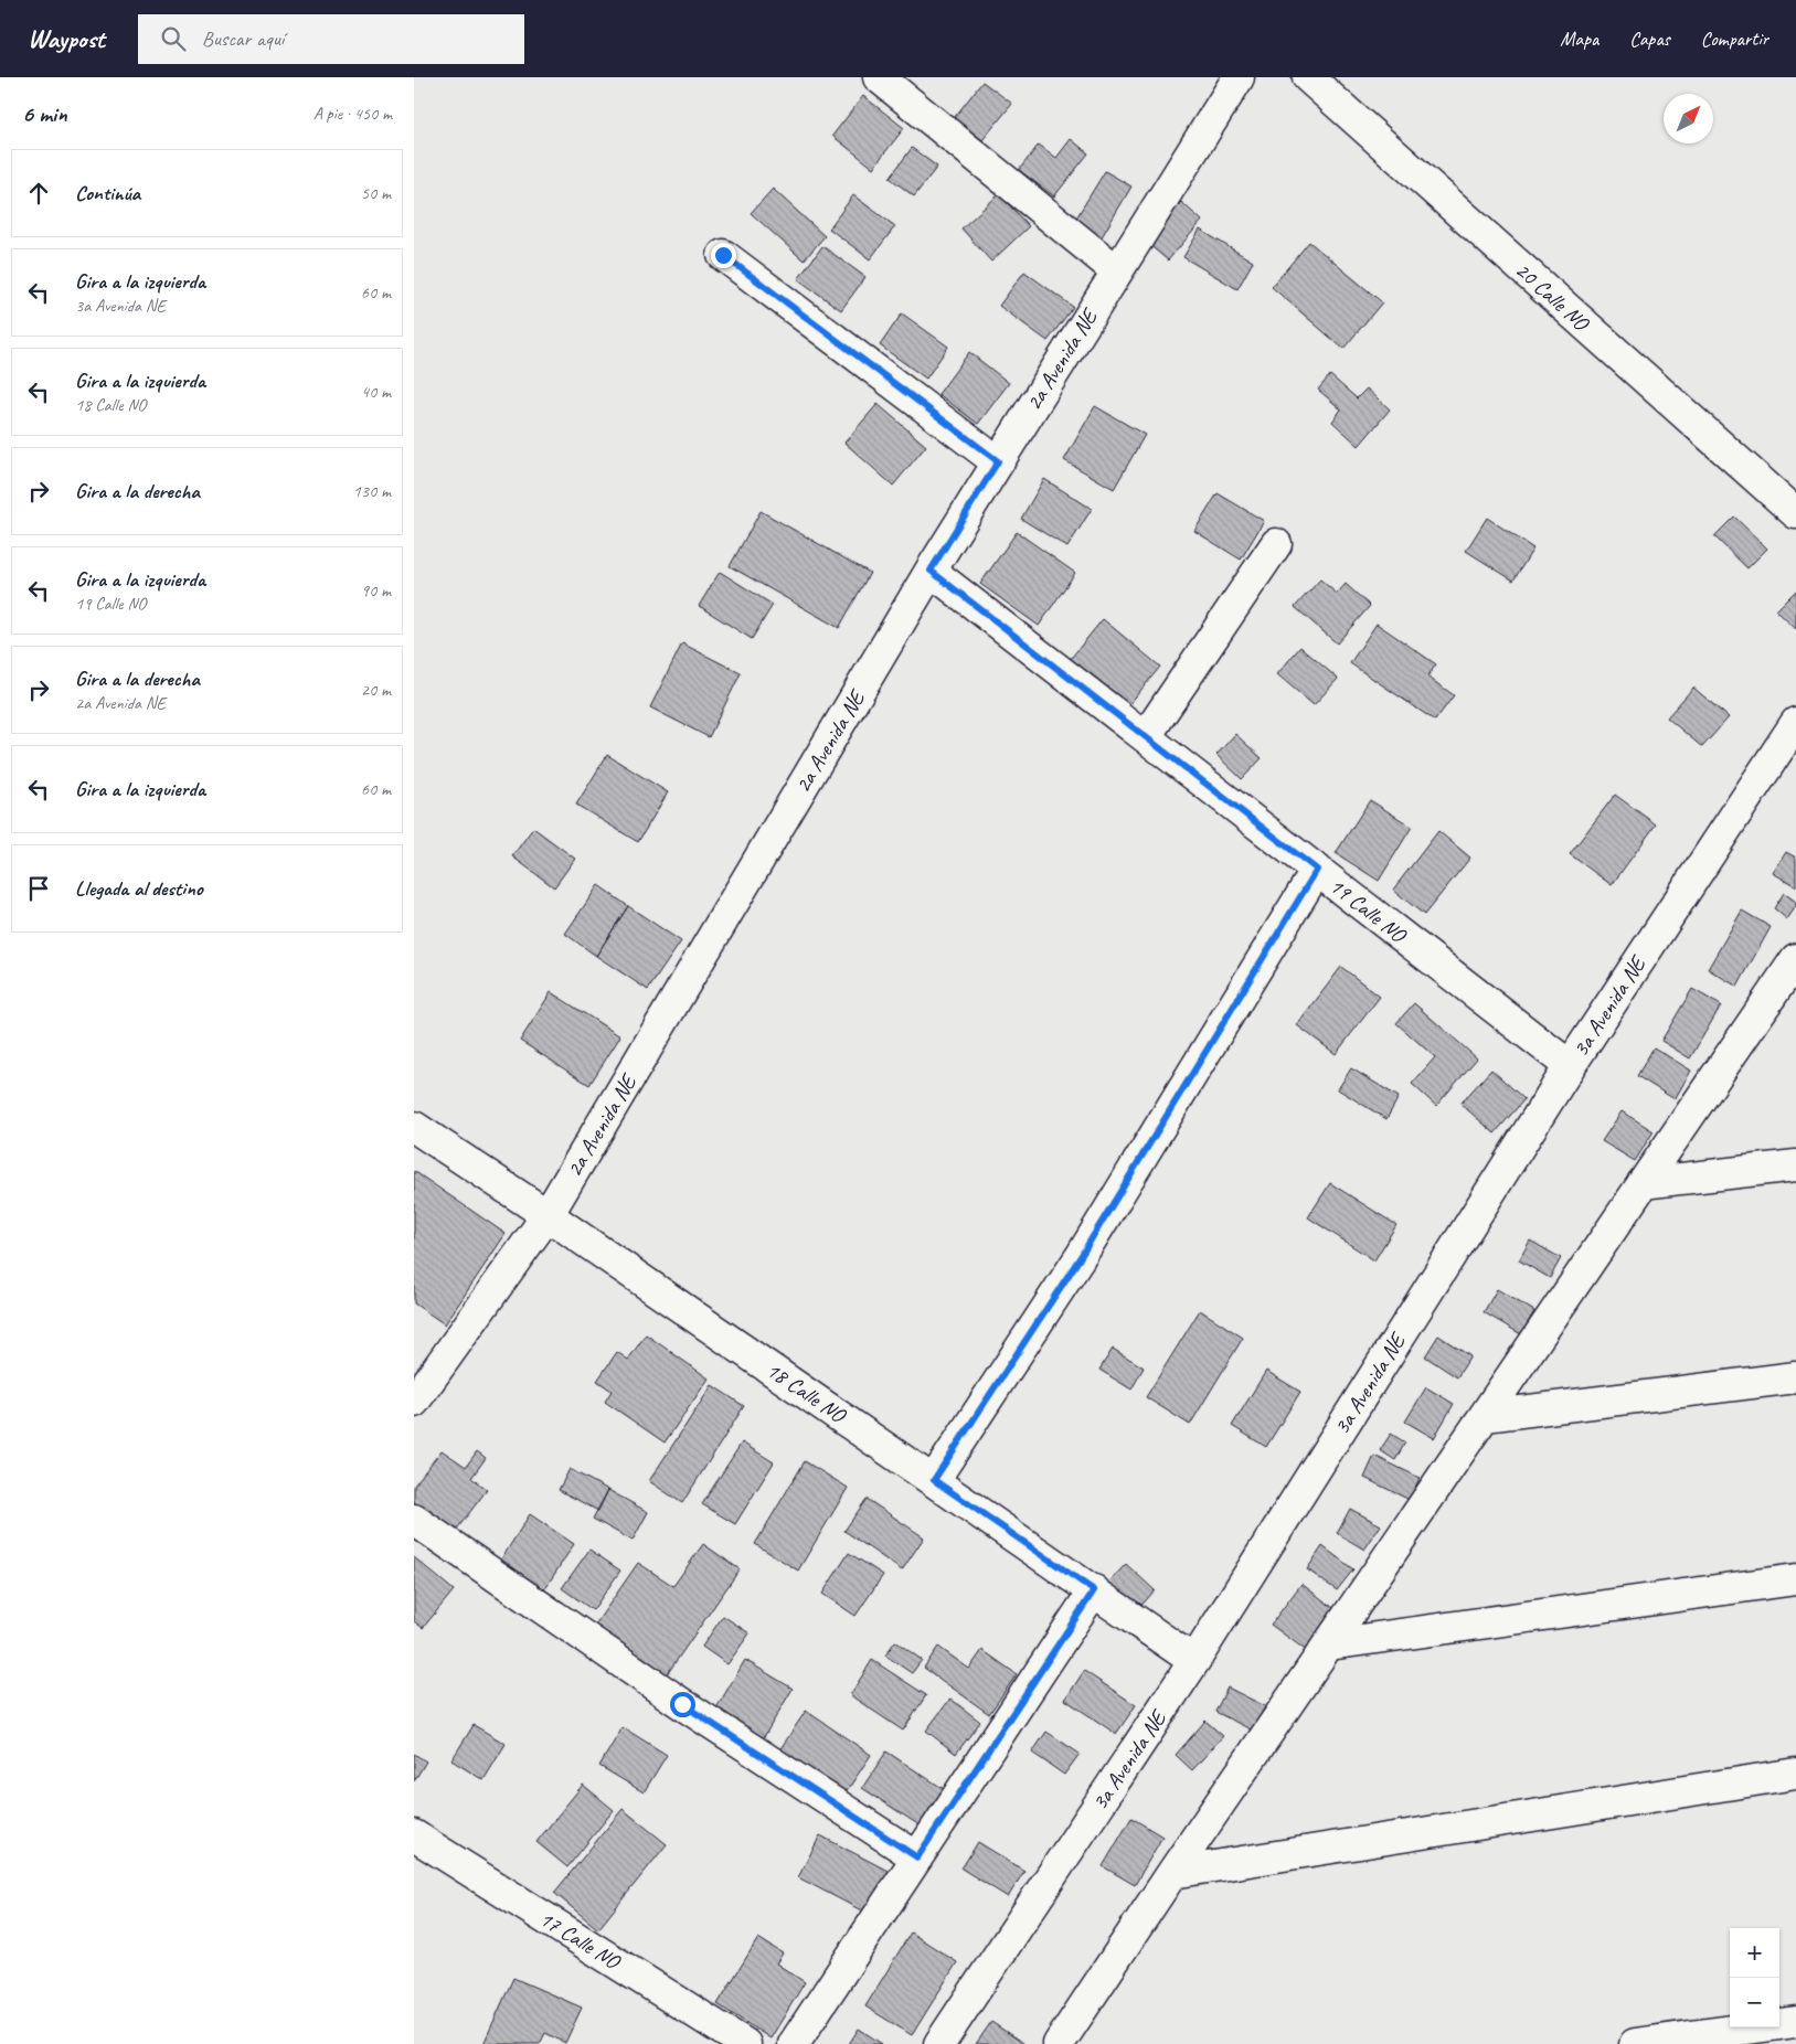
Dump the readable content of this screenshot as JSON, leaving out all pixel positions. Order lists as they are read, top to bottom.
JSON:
{
  "streets": {
    "street": [
      "20 Calle NO",
      "2a Avenida NE",
      "19 Calle NO",
      "3a Avenida NE",
      "18 Calle NO",
      "17 Calle NO"
    ]
  },
  "crossings": [
    ["2a Avenida NE", "19 Calle NO"],
    ["2a Avenida NE", "18 Calle NO"],
    ["19 Calle NO", "3a Avenida NE"],
    ["3a Avenida NE", "18 Calle NO"]
  ],
  "north": "top right",
  "page": {
    "header": "Waypost",
    "search": "Buscar aquí",
    "nav": ["Mapa", "Capas", "Compartir"],
    "heading": ["6 min", "A pie · 450 m"],
    "list": [
      ["Continúa", "50 m"],
      ["Gira a la izquierda", "3a Avenida NE", "60 m"],
      ["Gira a la izquierda", "18 Calle NO", "40 m"],
      ["Gira a la derecha", "130 m"],
      ["Gira a la izquierda", "19 Calle NO", "90 m"],
      ["Gira a la derecha", "2a Avenida NE", "20 m"],
      ["Gira a la izquierda", "60 m"],
      "Llegada al destino"
    ],
    "map_buttons": ["+", "−"]
  }
}
